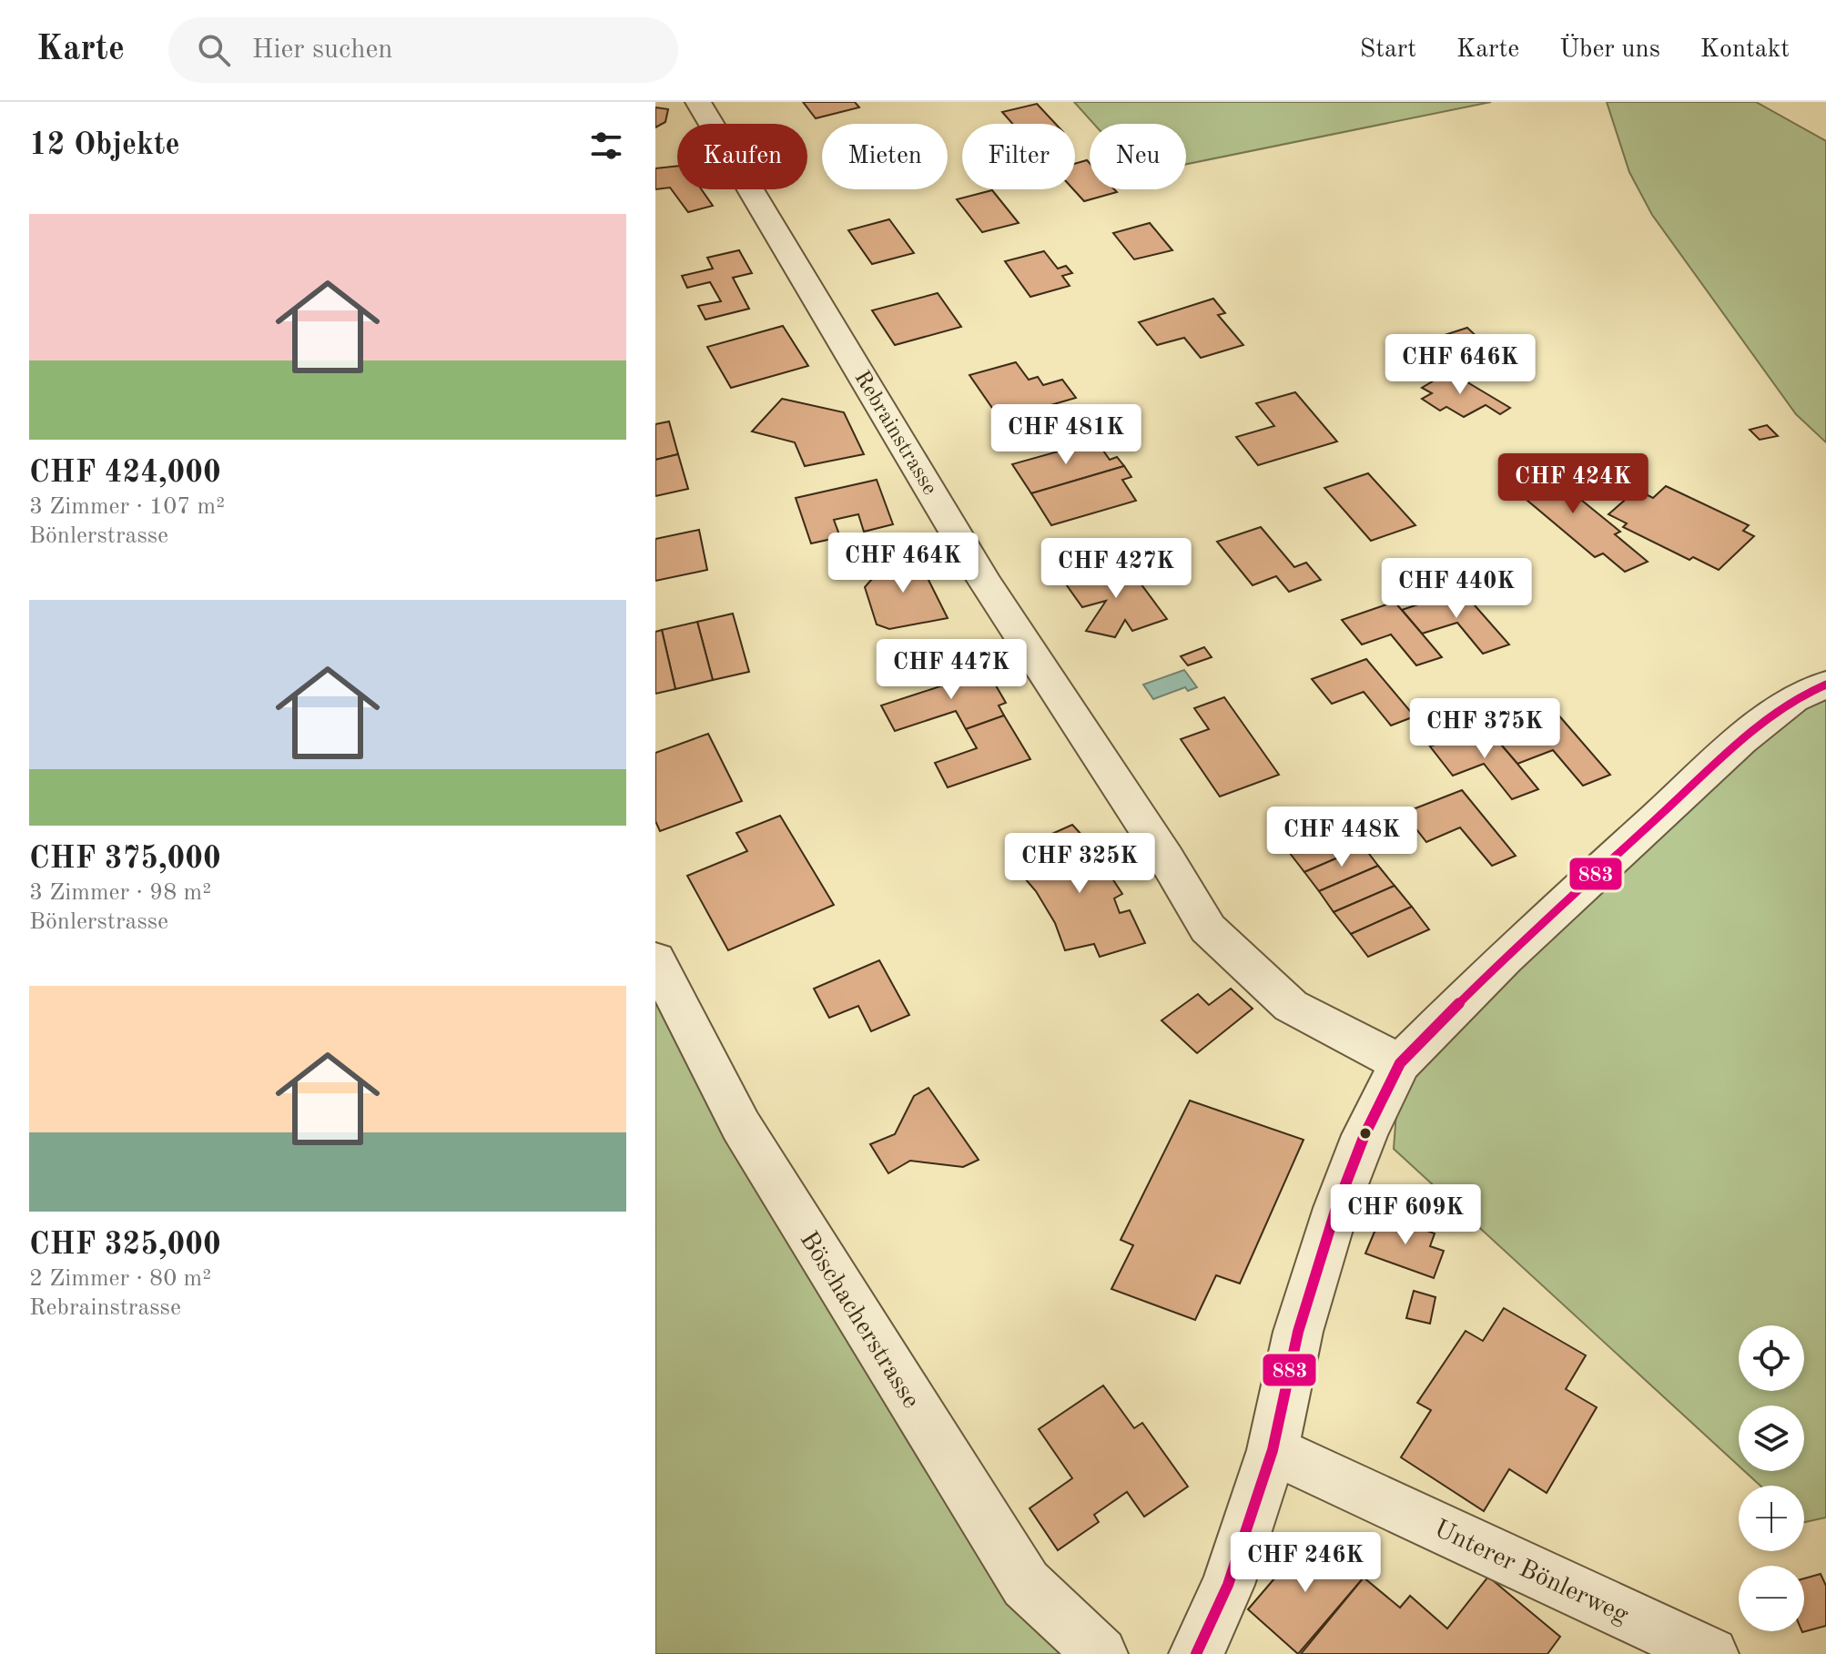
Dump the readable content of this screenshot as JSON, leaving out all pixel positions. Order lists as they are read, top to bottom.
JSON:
{
  "streets": {
    "street": ["Rebrainstrasse", "Böschacherstrasse", "Unterer Bönlerweg"]
  },
  "lines": ["transit line 883"],
  "page": {
    "header": "Karte",
    "search": "Hier suchen",
    "nav": [
      "Start",
      "Karte",
      "Über uns",
      "Kontakt"
    ],
    "heading": "12 Objekte",
    "chip": [
      "Kaufen",
      "Mieten",
      "Filter",
      "Neu"
    ],
    "list": [
      {
        "name": "CHF 424,000",
        "note": "3 Zimmer · 107 m² · Bönlerstrasse"
      },
      {
        "name": "CHF 375,000",
        "note": "3 Zimmer · 98 m² · Bönlerstrasse"
      },
      {
        "name": "CHF 325,000",
        "note": "2 Zimmer · 80 m² · Rebrainstrasse"
      }
    ],
    "price": [
      "CHF 646K",
      "CHF 481K",
      "CHF 424K",
      "CHF 464K",
      "CHF 427K",
      "CHF 440K",
      "CHF 447K",
      "CHF 375K",
      "CHF 448K",
      "CHF 325K",
      "CHF 609K",
      "CHF 246K"
    ],
    "map_buttons": ["+", "−"]
  }
}
